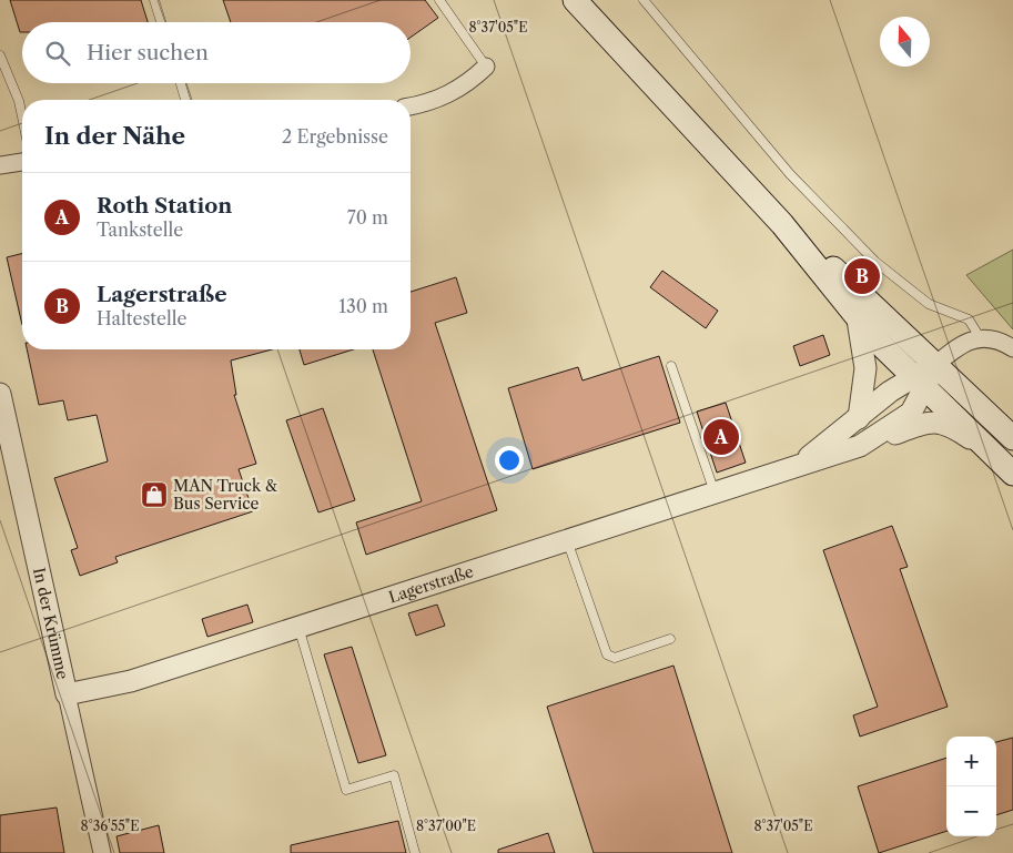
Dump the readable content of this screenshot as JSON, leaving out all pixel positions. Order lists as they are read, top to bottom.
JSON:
{
  "streets": {
    "street": ["Lagerstraße", "In der Krümme"]
  },
  "crossings": [
    ["Lagerstraße", "In der Krümme"]
  ],
  "places": {
    "shop": ["MAN Truck & Bus Service"]
  },
  "north": "top",
  "page": {
    "search": "Hier suchen",
    "heading": ["In der Nähe", "2 Ergebnisse"],
    "list": [
      {
        "mark": "A",
        "name": "Roth Station",
        "note": "Tankstelle",
        "value": "70 m"
      },
      {
        "mark": "B",
        "name": "Lagerstraße",
        "note": "Haltestelle",
        "value": "130 m"
      }
    ],
    "pins": ["B", "A"],
    "map_buttons": ["+", "−"]
  },
  "coordinates": ["8°37'05\"E", "8°36'55\"E", "8°37'00\"E"]
}
